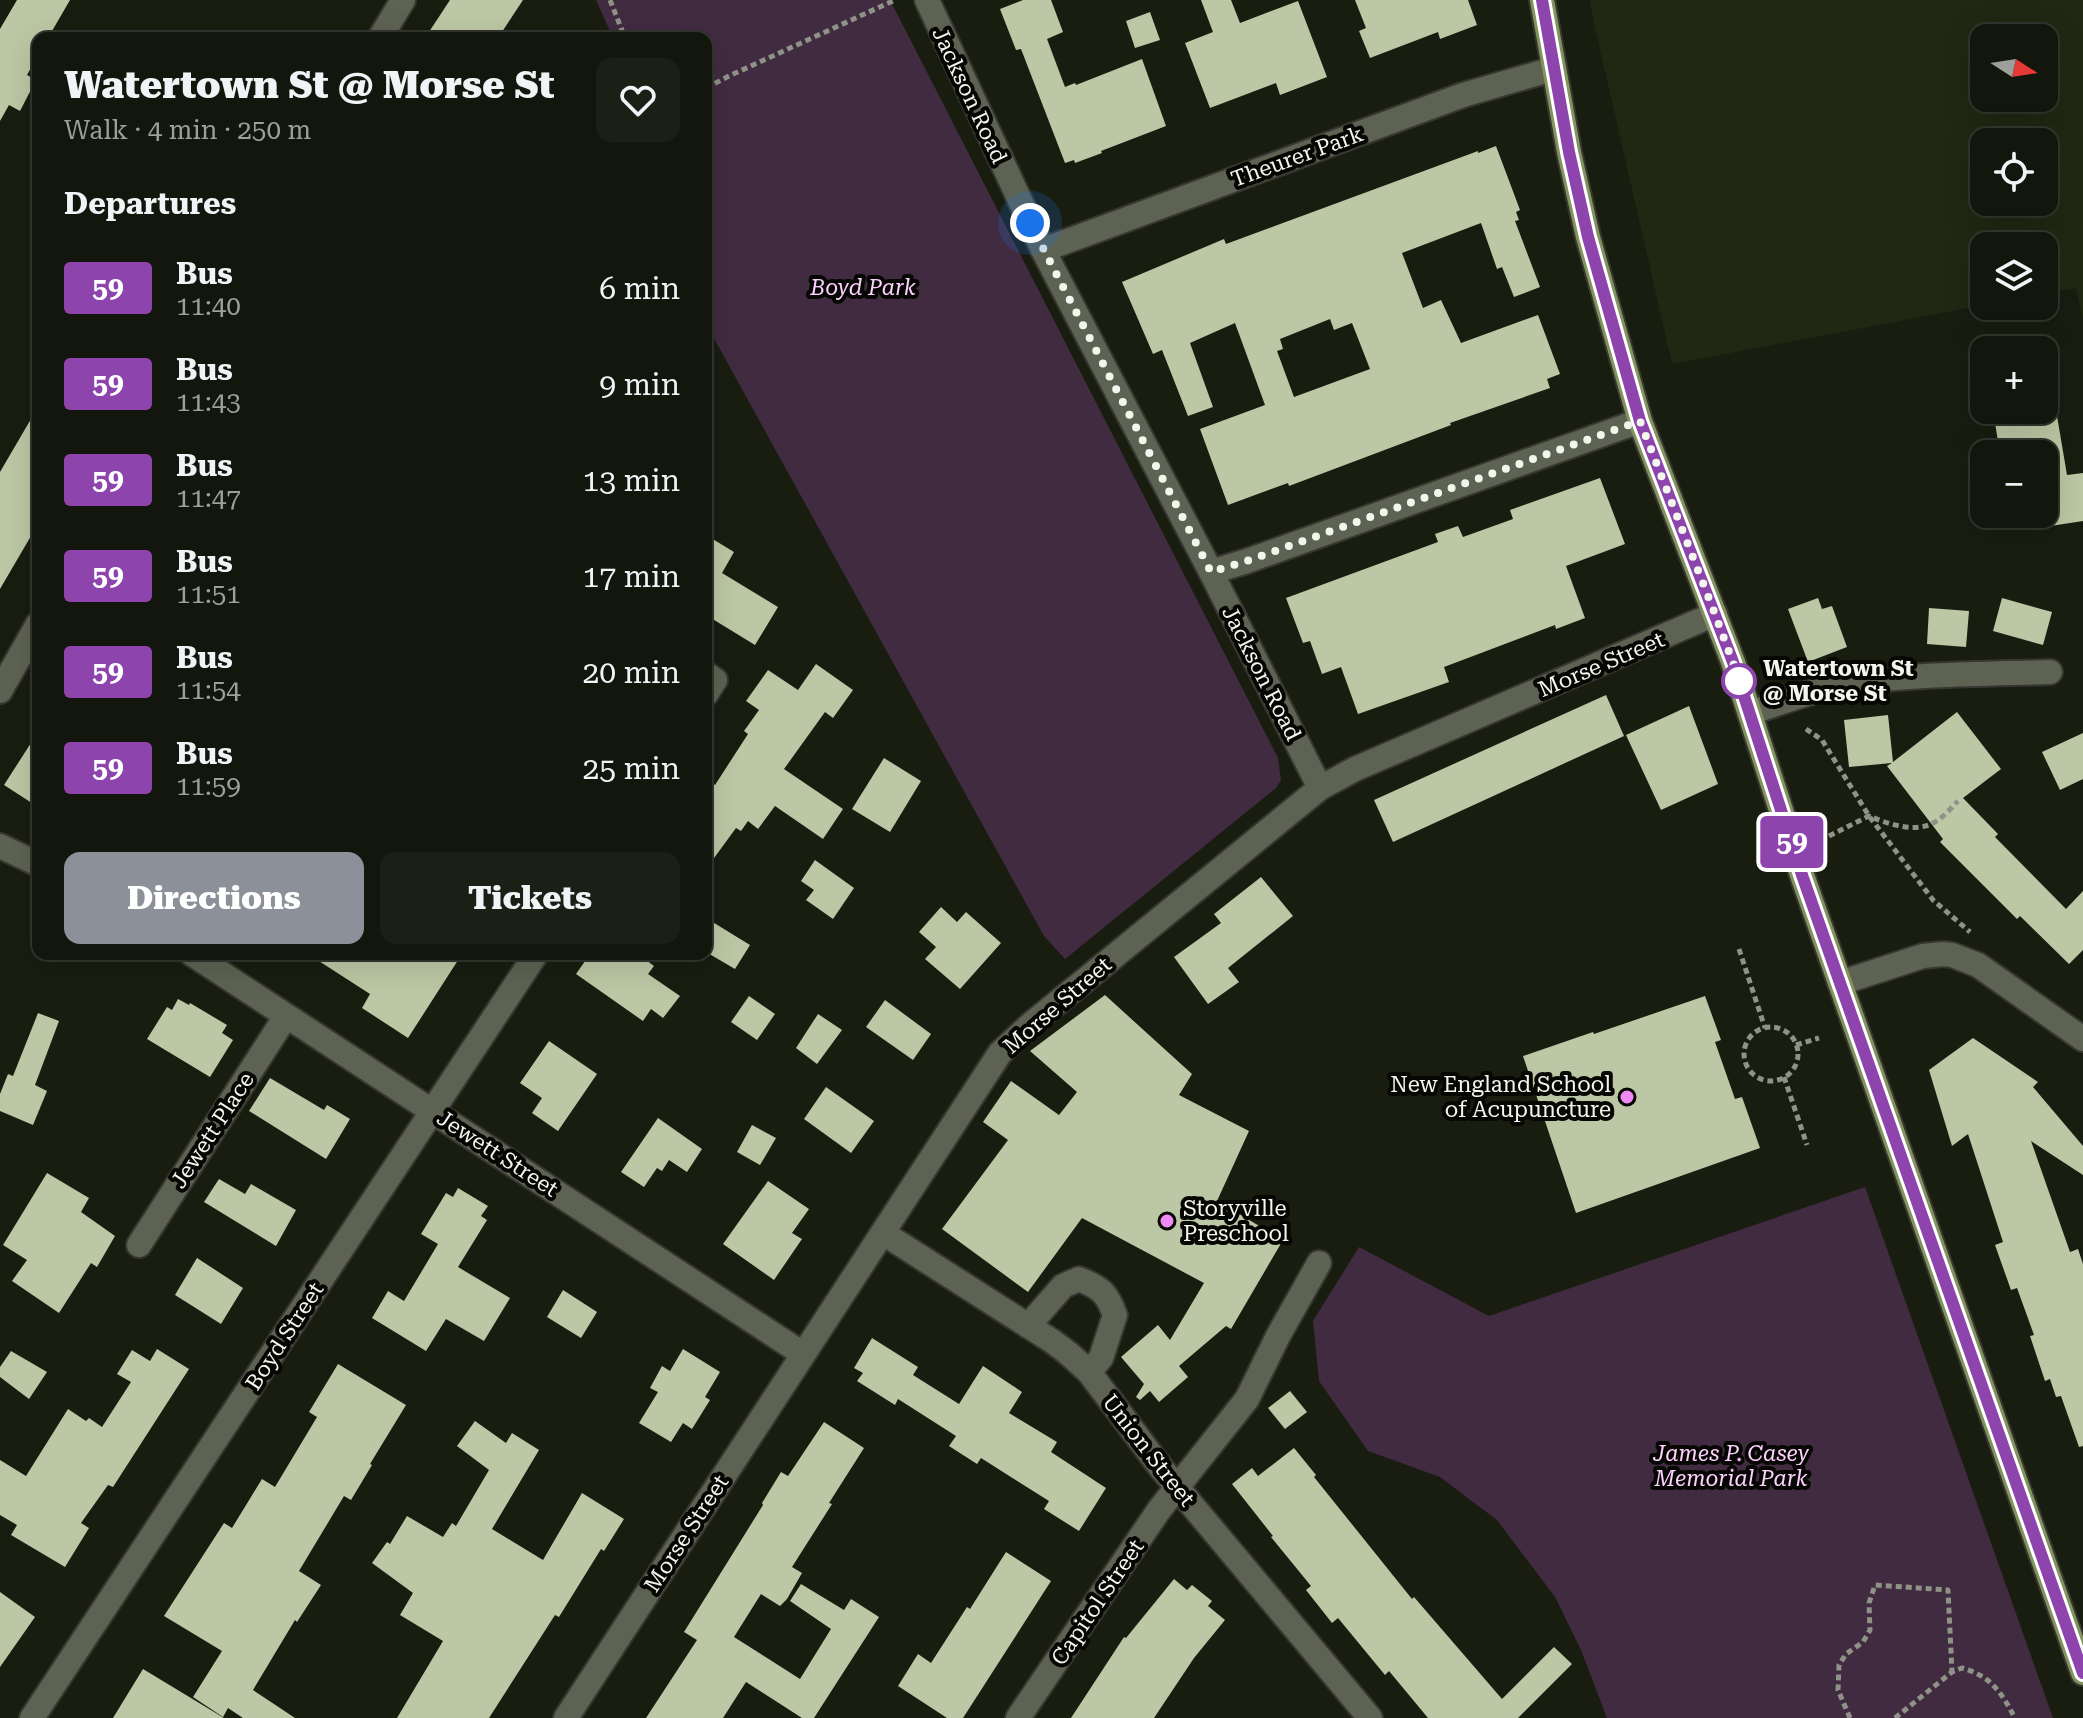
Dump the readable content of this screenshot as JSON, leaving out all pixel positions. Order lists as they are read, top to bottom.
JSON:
{
  "streets": {
    "street": [
      "Jackson Road",
      "Theurer Park",
      "Morse Street",
      "Jewett Place",
      "Jewett Street",
      "Boyd Street",
      "Union Street",
      "Capitol Street"
    ]
  },
  "crossings": [
    ["Jackson Road", "Theurer Park"],
    ["Jackson Road", "Morse Street"],
    ["Morse Street", "Jewett Street"],
    ["Morse Street", "Union Street"],
    ["Jewett Place", "Jewett Street"],
    ["Jewett Street", "Boyd Street"],
    ["Union Street", "Capitol Street"]
  ],
  "parks": ["Boyd Park", "James P. Casey Memorial Park"],
  "places": ["Watertown St @ Morse St", "New England School of Acupuncture", "Storyville Preschool"],
  "lines": ["bus line 59"],
  "north": "right",
  "page": {
    "on_map": "59",
    "map_buttons": ["+", "−"],
    "heading": [
      ["Watertown St @ Morse St", "Walk · 4 min · 250 m"],
      "Departures"
    ],
    "list": [
      {
        "mark": "59",
        "name": "Bus",
        "note": "11:40",
        "value": "6 min"
      },
      {
        "mark": "59",
        "name": "Bus",
        "note": "11:43",
        "value": "9 min"
      },
      {
        "mark": "59",
        "name": "Bus",
        "note": "11:47",
        "value": "13 min"
      },
      {
        "mark": "59",
        "name": "Bus",
        "note": "11:51",
        "value": "17 min"
      },
      {
        "mark": "59",
        "name": "Bus",
        "note": "11:54",
        "value": "20 min"
      },
      {
        "mark": "59",
        "name": "Bus",
        "note": "11:59",
        "value": "25 min"
      }
    ],
    "buttons": ["Directions", "Tickets"]
  }
}
